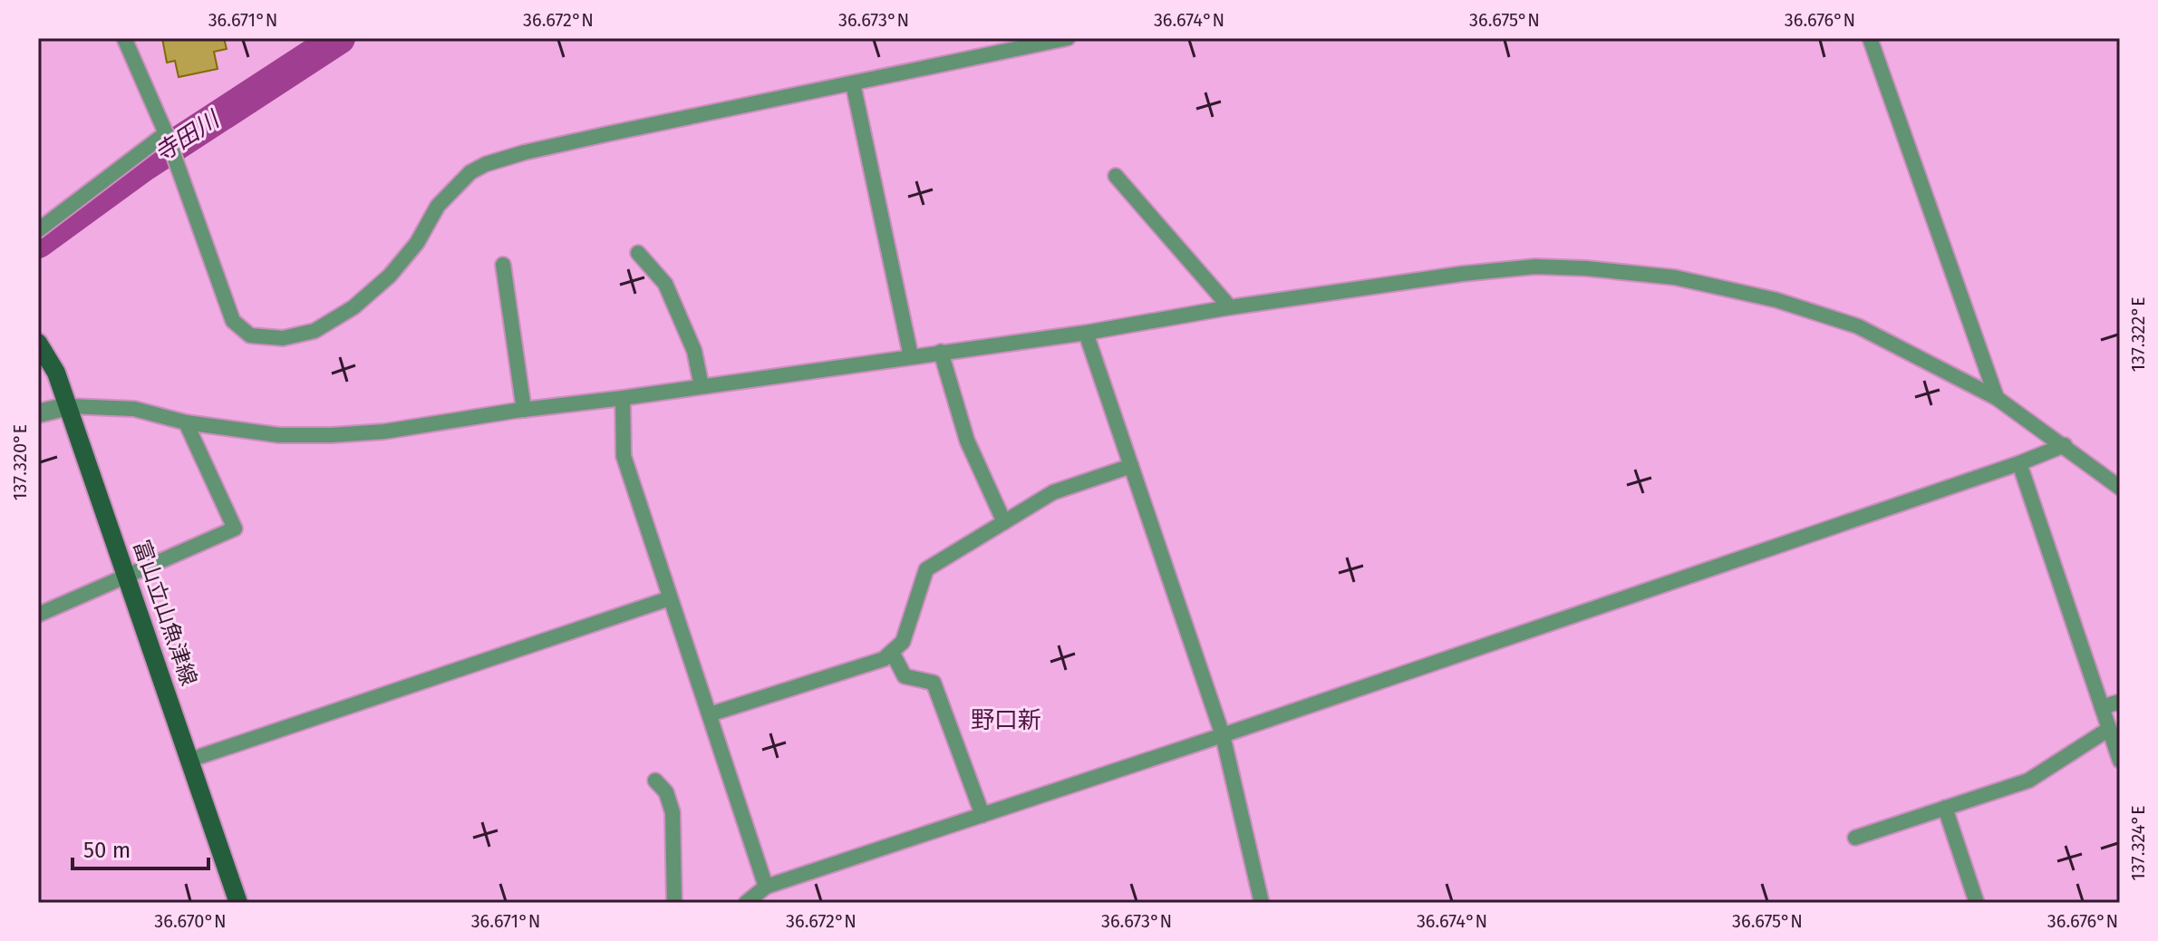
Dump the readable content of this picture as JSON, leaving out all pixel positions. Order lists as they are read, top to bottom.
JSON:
{
  "streets": {
    "main road": ["富山立山魚津線"]
  },
  "districts": ["野口新"],
  "water": ["寺田川"],
  "scale_bar": "50 m",
  "coordinates": [
    "36.671°N",
    "36.672°N",
    "36.673°N",
    "36.674°N",
    "36.675°N",
    "36.676°N",
    "137.322°E",
    "137.320°E",
    "137.324°E",
    "36.670°N"
  ]
}
